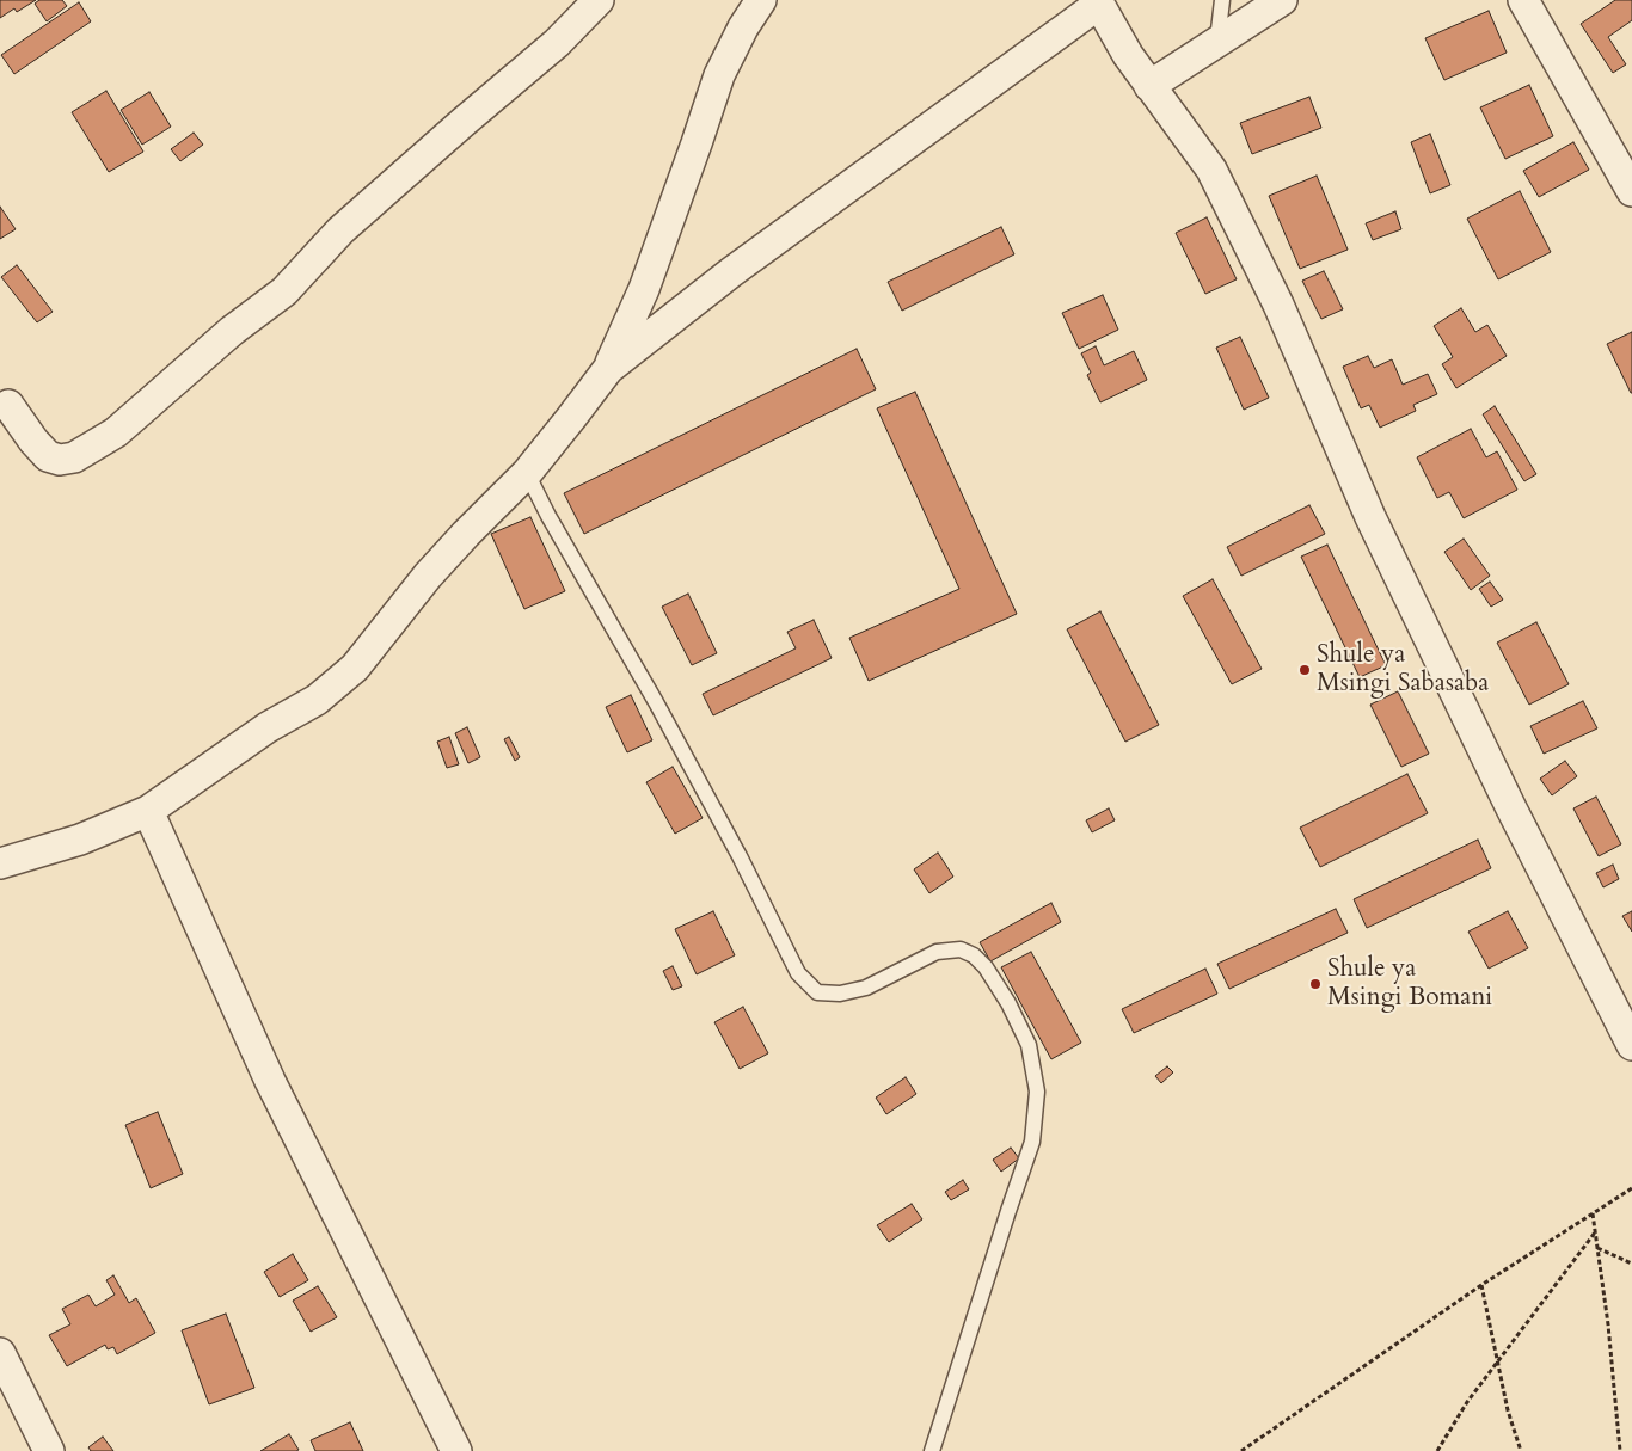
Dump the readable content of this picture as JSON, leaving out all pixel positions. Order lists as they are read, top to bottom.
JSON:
{
  "places": ["Shule ya Msingi Sabasaba", "Shule ya Msingi Bomani"]
}
